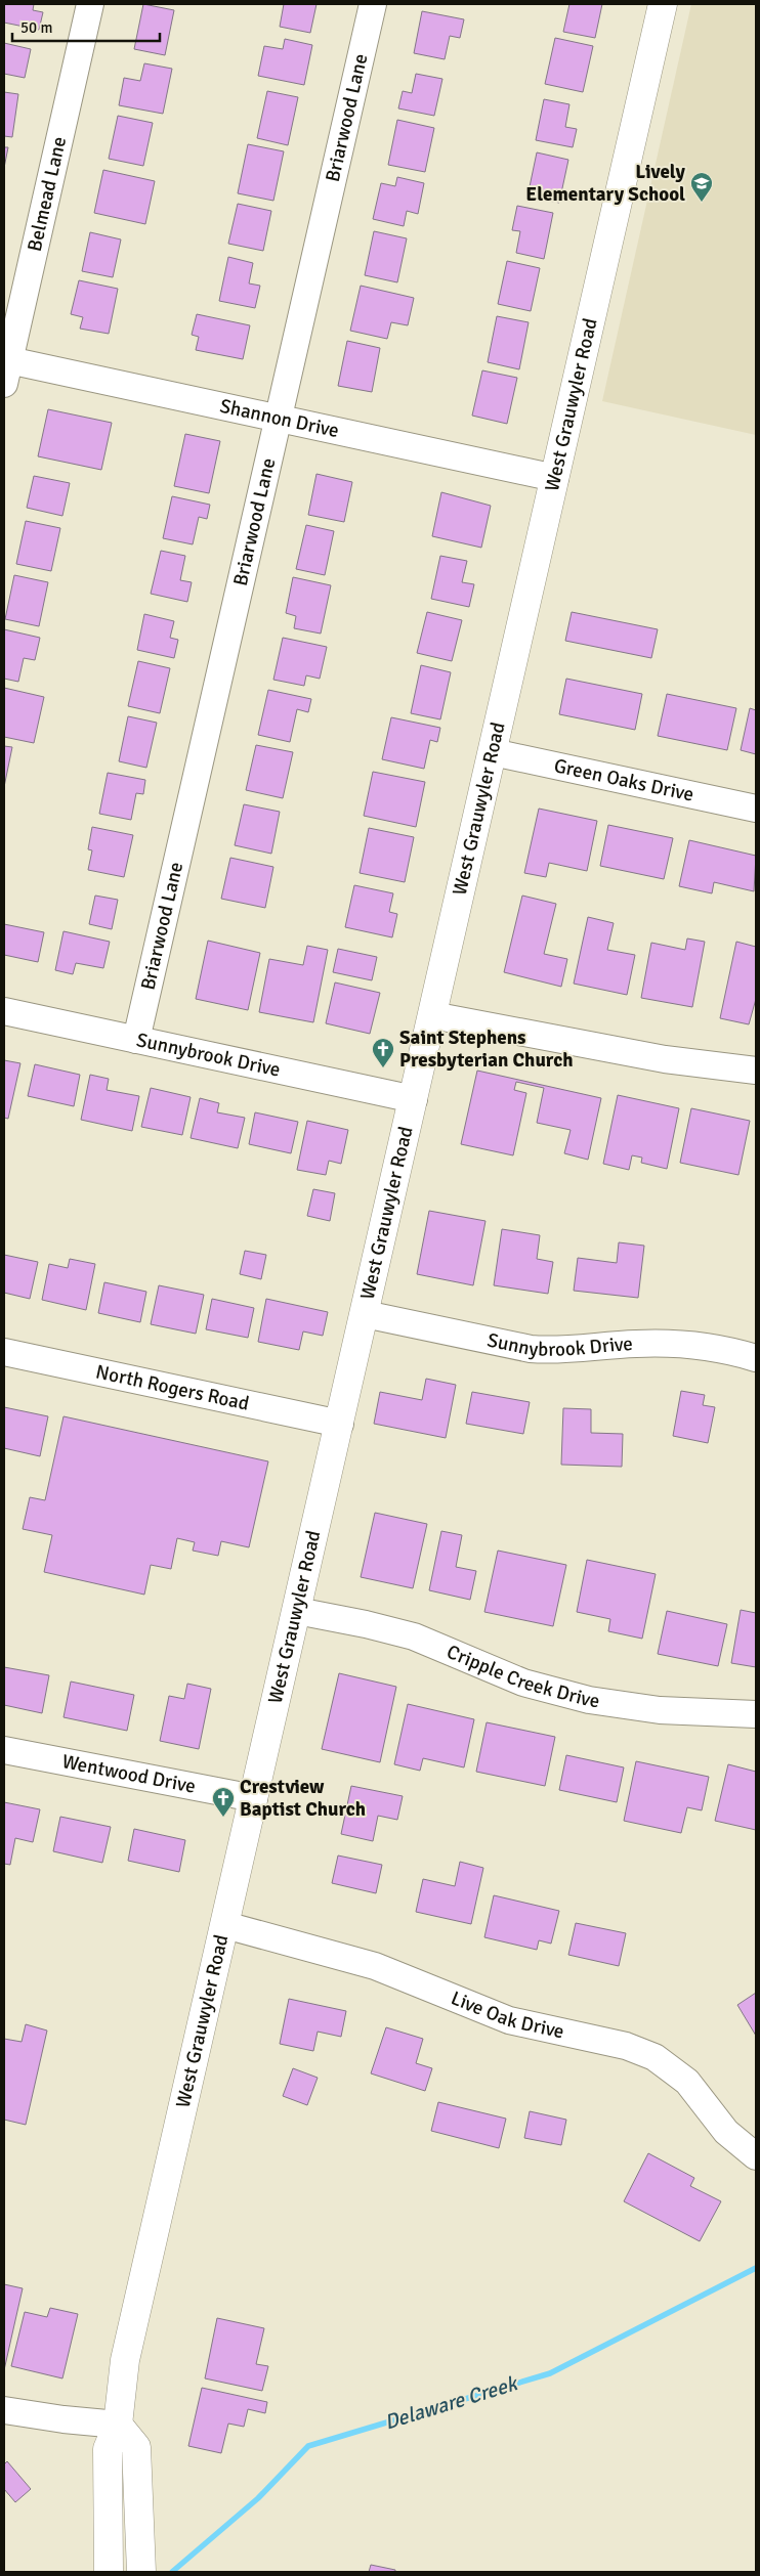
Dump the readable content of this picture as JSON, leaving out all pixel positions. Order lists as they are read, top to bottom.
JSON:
{
  "streets": {
    "main road": ["West Grauwyler Road"],
    "street": [
      "Briarwood Lane",
      "Belmead Lane",
      "Shannon Drive",
      "Green Oaks Drive",
      "Sunnybrook Drive",
      "North Rogers Road",
      "Cripple Creek Drive",
      "Wentwood Drive",
      "Live Oak Drive"
    ]
  },
  "crossings": [
    ["Briarwood Lane", "Shannon Drive"],
    ["Briarwood Lane", "Sunnybrook Drive"],
    ["Belmead Lane", "Shannon Drive"],
    ["West Grauwyler Road", "Shannon Drive"],
    ["West Grauwyler Road", "Green Oaks Drive"],
    ["West Grauwyler Road", "Sunnybrook Drive"],
    ["West Grauwyler Road", "North Rogers Road"],
    ["West Grauwyler Road", "Cripple Creek Drive"],
    ["West Grauwyler Road", "Wentwood Drive"],
    ["West Grauwyler Road", "Live Oak Drive"]
  ],
  "water": ["Delaware Creek"],
  "places": {
    "school or university": ["Lively Elementary School"],
    "church": ["Saint Stephens Presbyterian Church", "Crestview Baptist Church"]
  },
  "scale_bar": "50 m"
}
